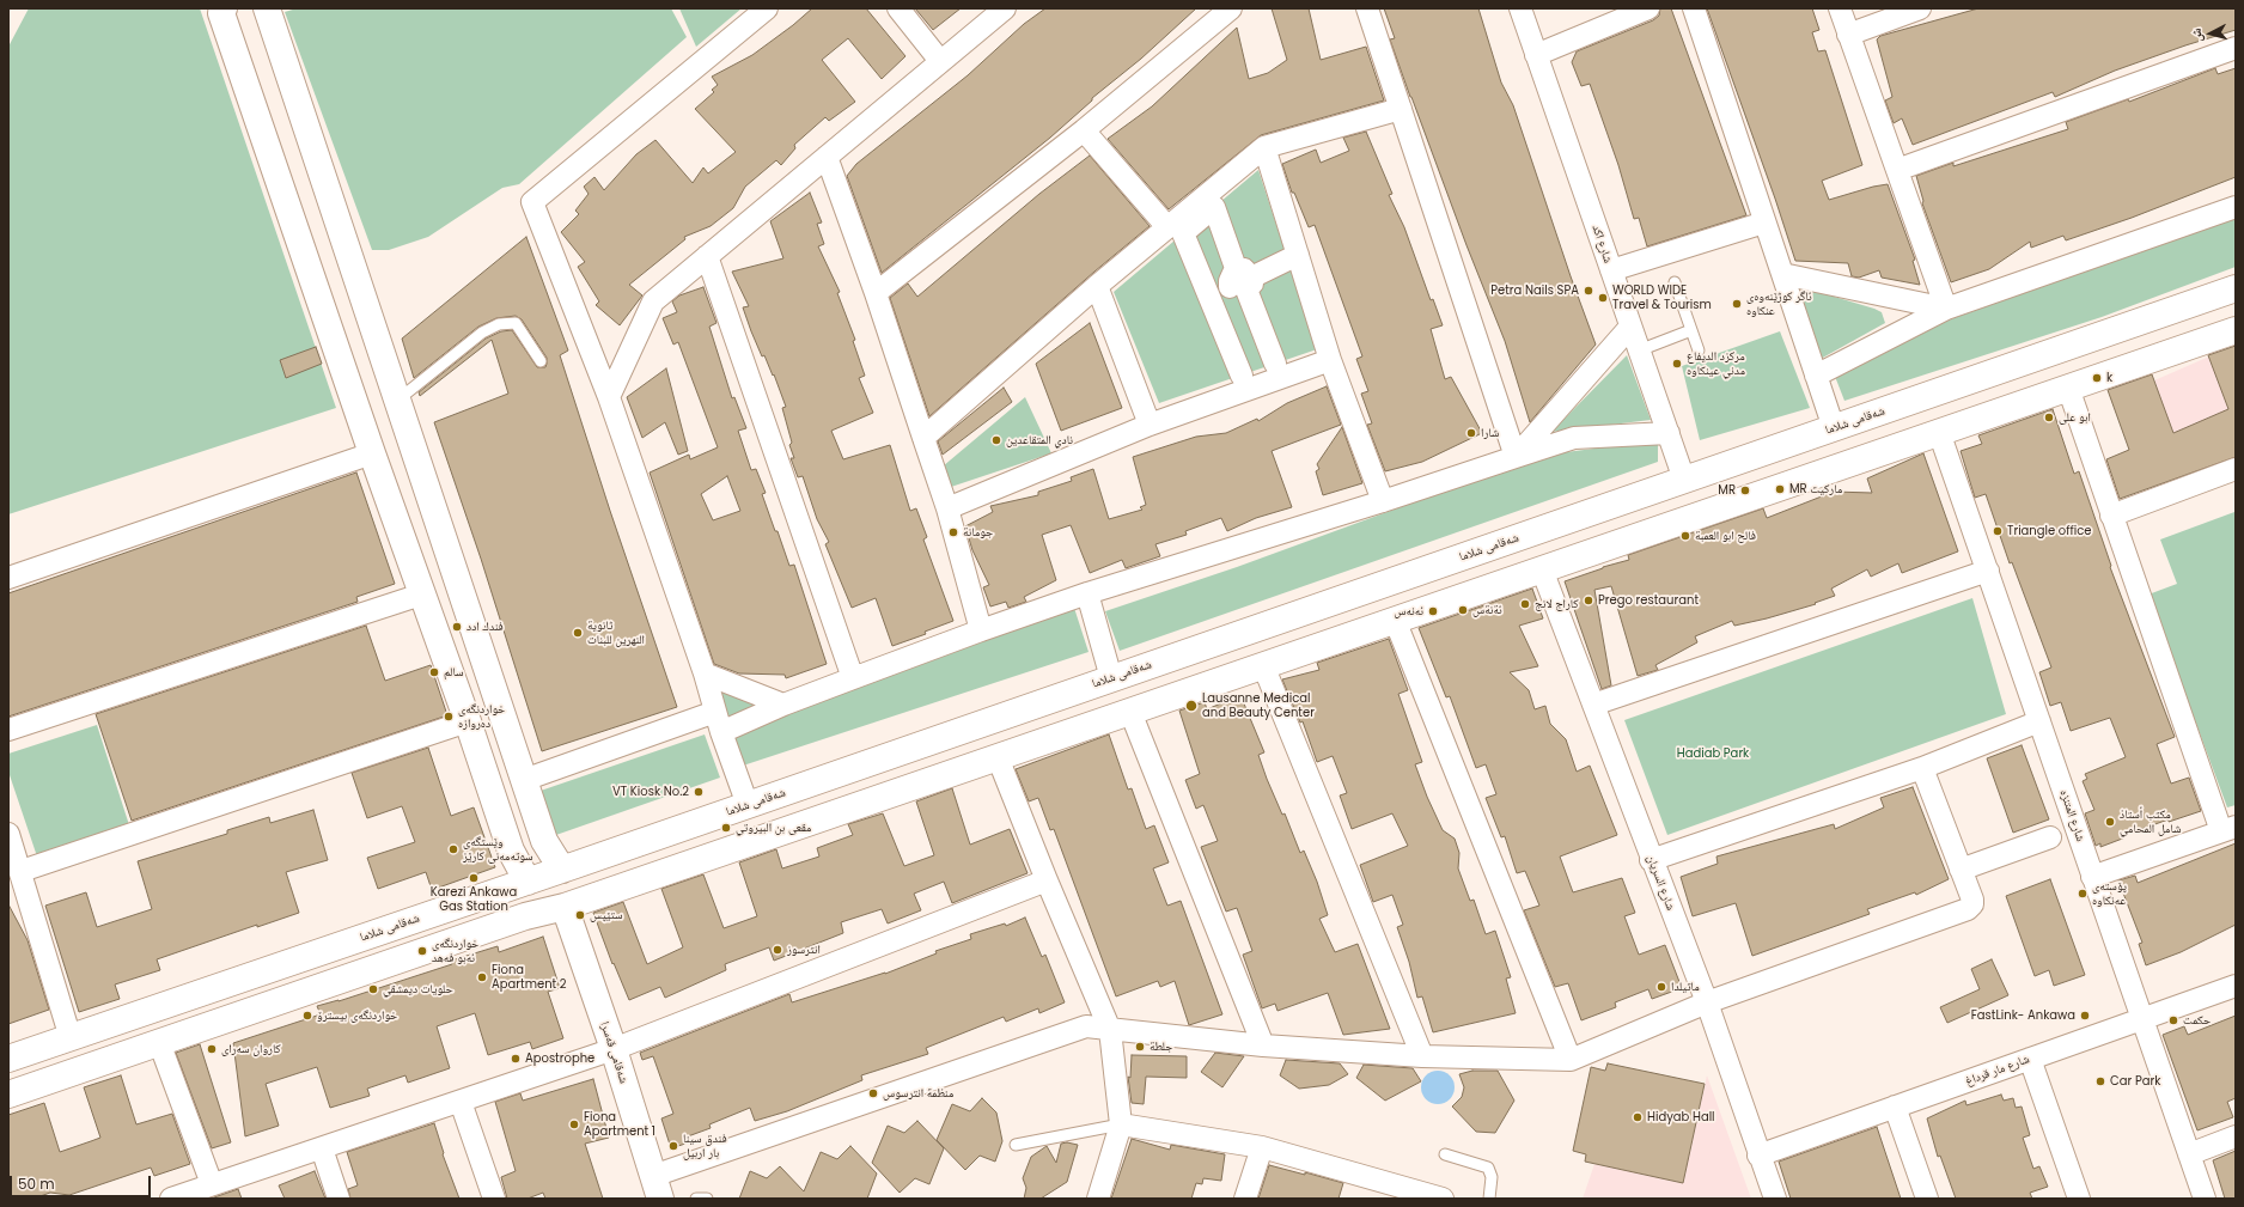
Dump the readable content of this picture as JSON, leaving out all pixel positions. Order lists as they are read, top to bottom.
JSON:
{
  "streets": {
    "main road": ["شەقامی شلاما", "شەقامی قەسرا"],
    "street": [
      "شارع اكد",
      "شارع المتنزه",
      "شارع السريان",
      "شارع مار قرداغ"
    ]
  },
  "crossings": [
    ["شارع اكد", "شەقامی شلاما"],
    ["شارع المتنزه", "شارع مار قرداغ"],
    ["شارع السريان", "شارع مار قرداغ"]
  ],
  "parks": ["Hadiab Park"],
  "places": [
    "Petra Nails SPA",
    "WORLD WIDE Travel & Tourism",
    "ئاگر كوژێنه‌وه‌ی عنكاوه",
    "مرکزد الدیفاع مدني عينكاوه",
    "k",
    "ابو علی",
    "شارا",
    "نادي المتقاعدین",
    "MR ماركيت",
    "MR",
    "Triangle office",
    "جومانة",
    "فالح ابو العمبة",
    "Prego restaurant",
    "كاراج لانج",
    "ئةنةس",
    "ئەنەس",
    "فندك ادد",
    "ثانوية النهرين للبنات",
    "سالم",
    "Lausanne Medical and Beauty Center",
    "خواردنگەی دەروازە",
    "VT Kiosk No.2",
    "مكتب أستاذ شامل المحامي",
    "مقعى بن البيروتي",
    "وێستگەی سوتەمەنی کارێز",
    "Karezi Ankawa Gas Station",
    "پۆسته‌ی عه‌نكاوه‌",
    "ستێپس",
    "انترسوز",
    "خواردنگەی ئەبو فەهد",
    "Fiona Apartment 2",
    "ماتیلدا",
    "حلويات ديمشقي",
    "خواردنگەی بیسترۆ",
    "FastLink- Ankawa",
    "حكمت",
    "جلطة",
    "کاروان سەرای",
    "Apostrophe",
    "Car Park",
    "منظمة انترسوس",
    "Hidyab Hall",
    "Fiona Apartment 1",
    "فندق سينا بار اربيل"
  ],
  "scale_bar": "50 m",
  "north": "left"
}
